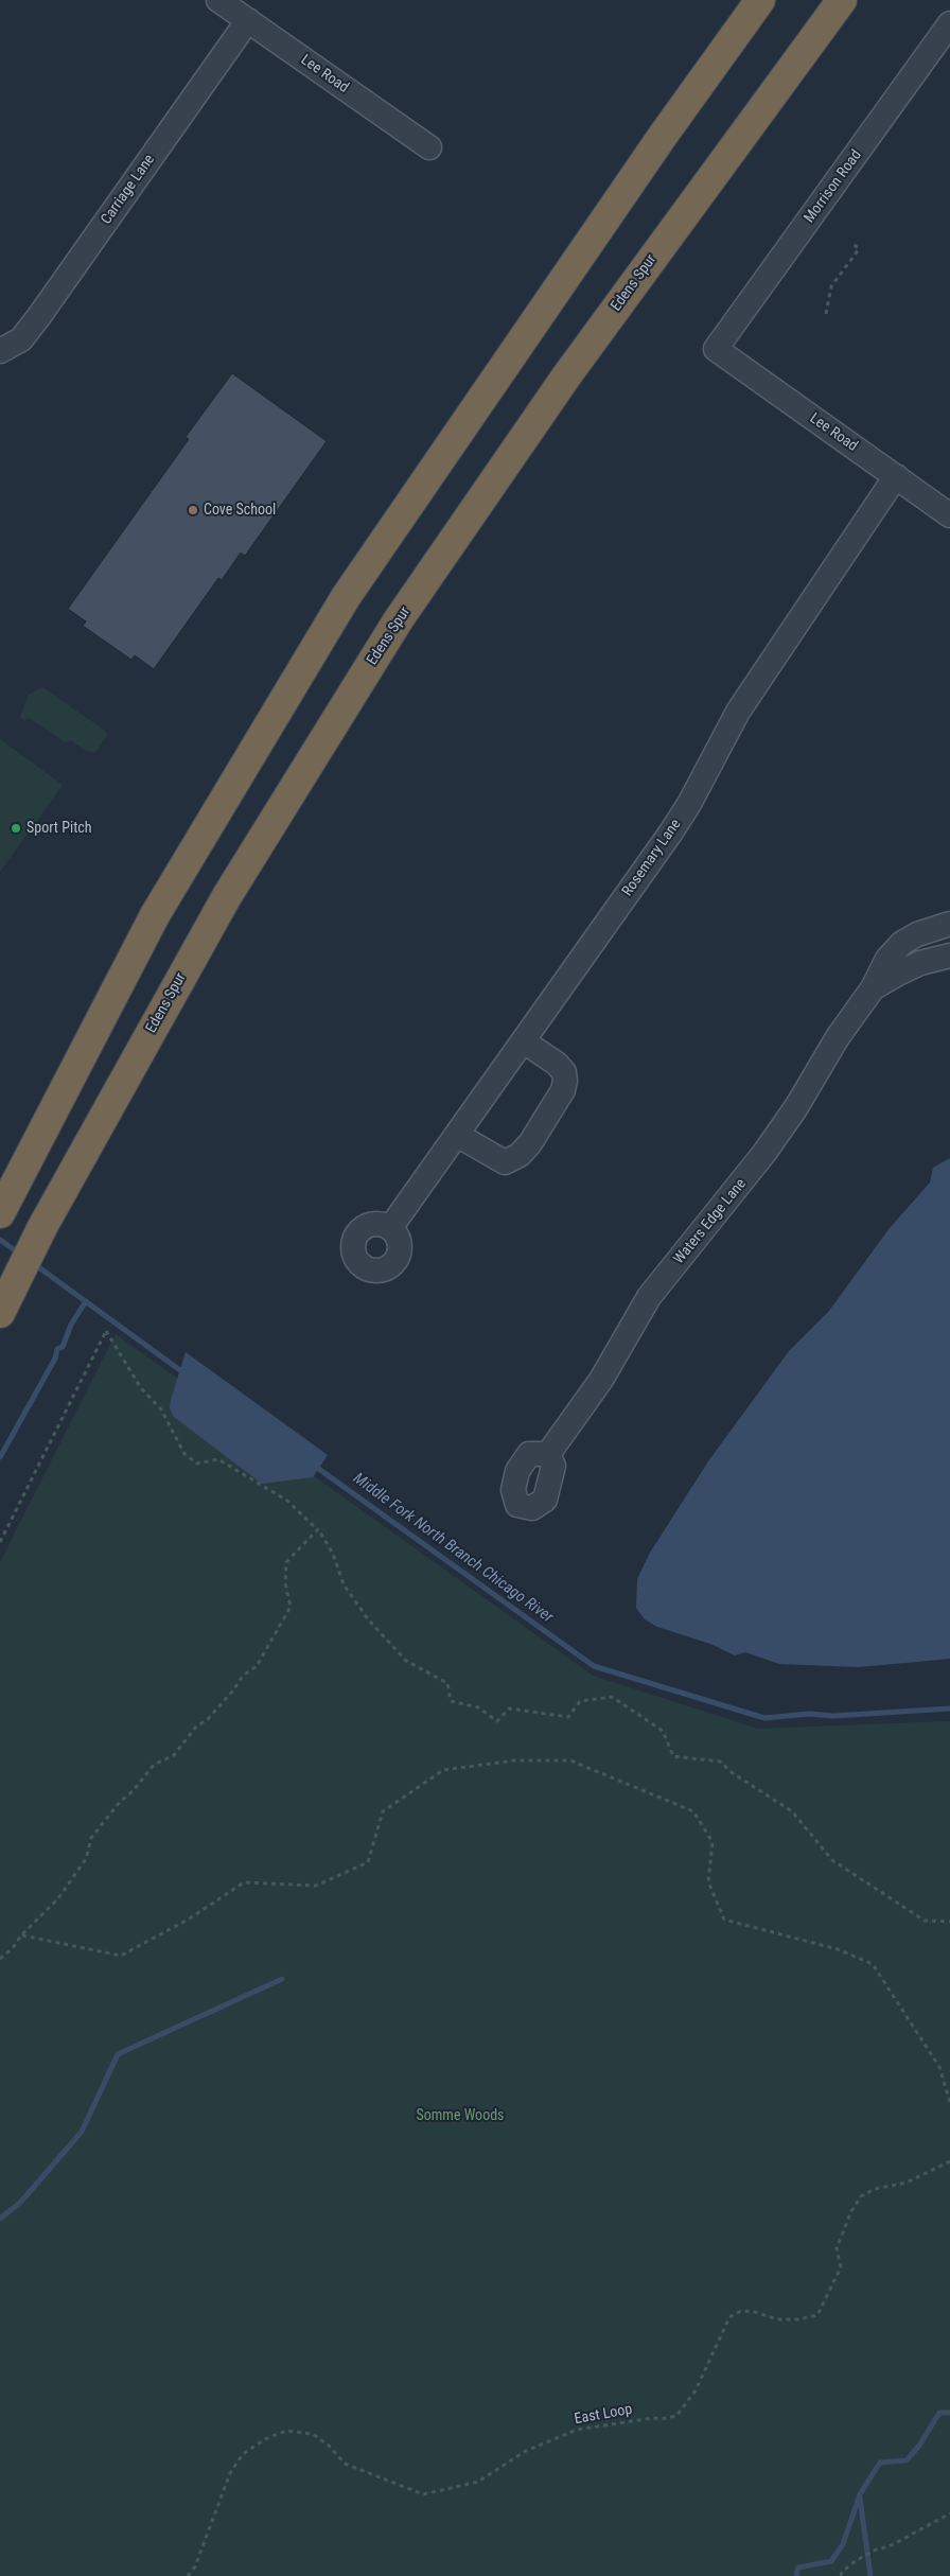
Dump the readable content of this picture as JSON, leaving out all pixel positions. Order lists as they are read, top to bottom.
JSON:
{
  "streets": {
    "highway": ["Edens Spur"],
    "street": [
      "Lee Road",
      "Morrison Road",
      "Carriage Lane",
      "Rosemary Lane",
      "Waters Edge Lane"
    ],
    "path": ["East Loop"]
  },
  "crossings": [
    ["Lee Road", "Morrison Road"],
    ["Lee Road", "Carriage Lane"],
    ["Lee Road", "Rosemary Lane"]
  ],
  "water": ["Middle Fork North Branch Chicago River"],
  "parks": ["Somme Woods"],
  "places": ["Cove School", "Sport Pitch"]
}
